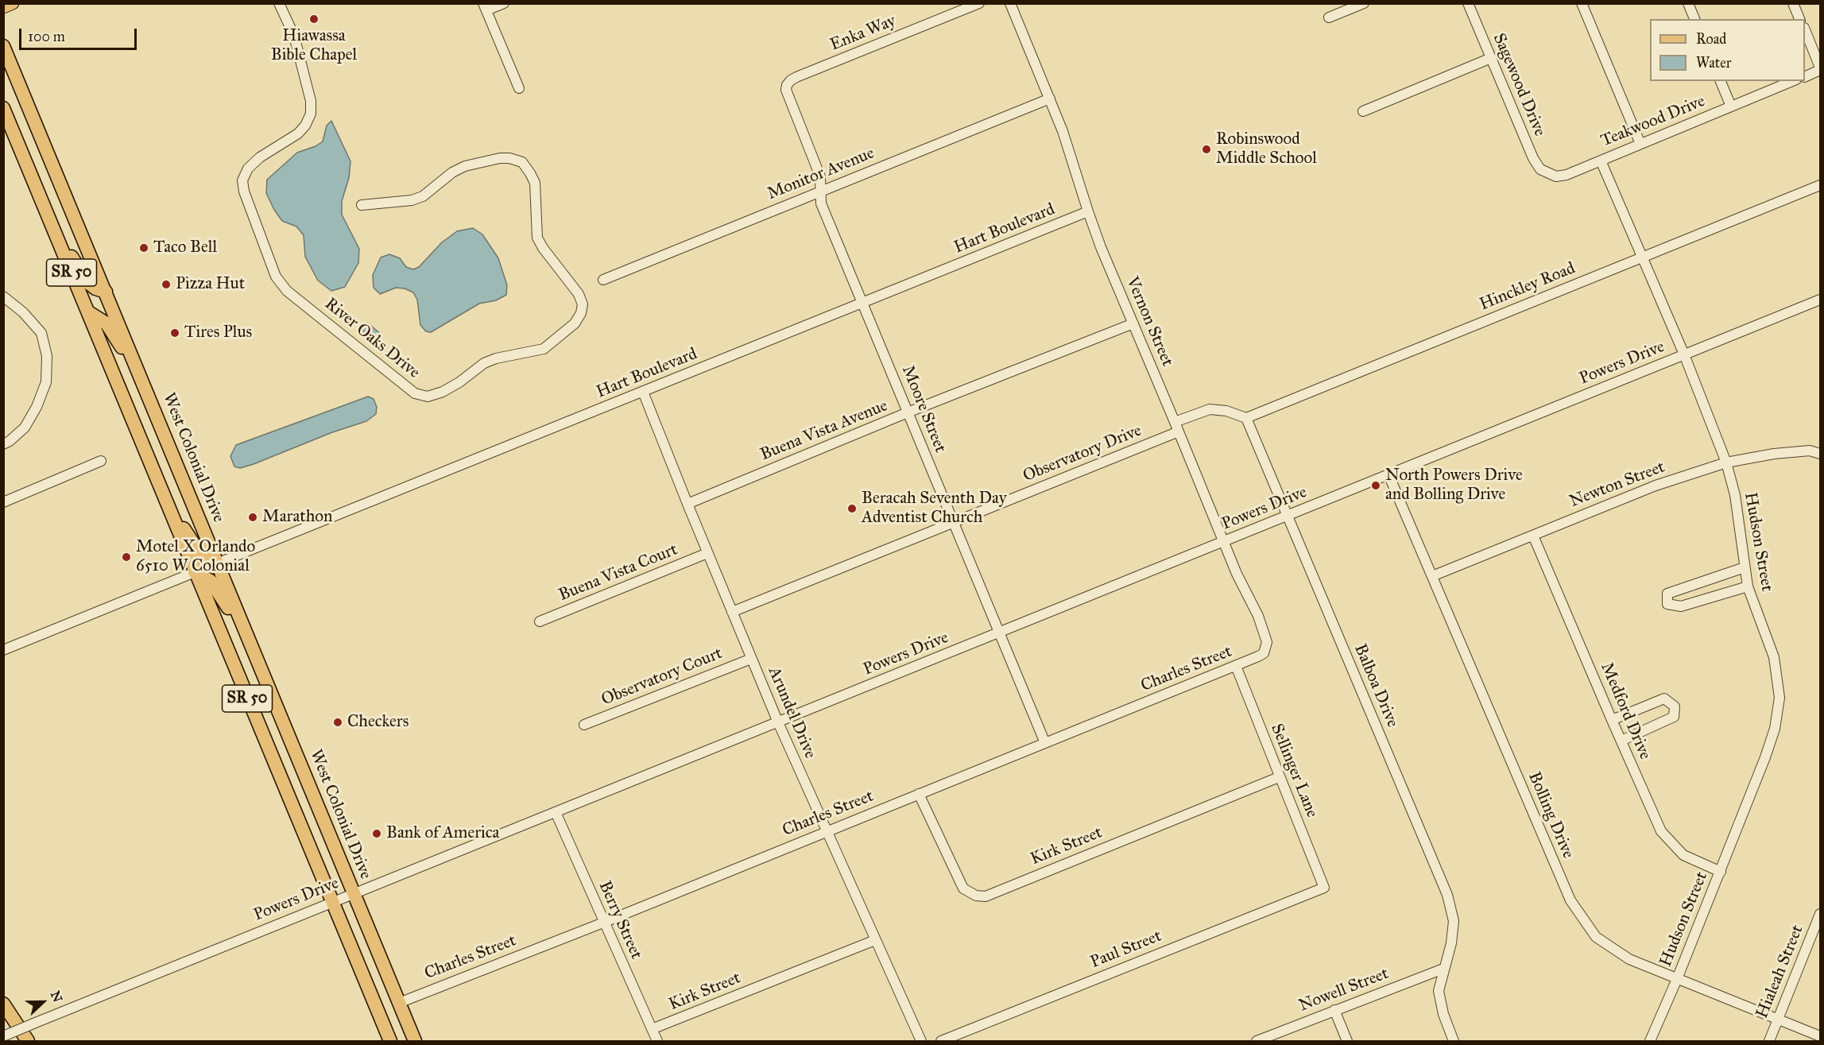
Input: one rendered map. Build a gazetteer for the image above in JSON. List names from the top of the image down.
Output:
{
  "streets": {
    "highway": ["SR 50", "West Colonial Drive"],
    "street": [
      "Enka Way",
      "Sagewood Drive",
      "Teakwood Drive",
      "Monitor Avenue",
      "Hart Boulevard",
      "Hinckley Road",
      "Vernon Street",
      "River Oaks Drive",
      "Powers Drive",
      "Moore Street",
      "Buena Vista Avenue",
      "Observatory Drive",
      "Newton Street",
      "Hudson Street",
      "Buena Vista Court",
      "Charles Street",
      "Observatory Court",
      "Balboa Drive",
      "Medford Drive",
      "Arundel Drive",
      "Sellinger Lane",
      "Bolling Drive",
      "Kirk Street",
      "Berry Street",
      "Paul Street",
      "Hialeah Street",
      "Nowell Street"
    ]
  },
  "crossings": [
    ["Enka Way", "Moore Street"],
    ["Sagewood Drive", "Teakwood Drive"],
    ["Teakwood Drive", "Hudson Street"],
    ["Monitor Avenue", "Vernon Street"],
    ["Monitor Avenue", "Moore Street"],
    ["Hart Boulevard", "Vernon Street"],
    ["Hart Boulevard", "Moore Street"],
    ["Hart Boulevard", "West Colonial Drive"],
    ["Hart Boulevard", "Arundel Drive"],
    ["SR 50", "Powers Drive"],
    ["Hinckley Road", "Hudson Street"],
    ["Hinckley Road", "Balboa Drive"],
    ["Vernon Street", "Powers Drive"],
    ["Vernon Street", "Buena Vista Avenue"],
    ["Vernon Street", "Observatory Drive"],
    ["Vernon Street", "Charles Street"],
    ["Powers Drive", "Moore Street"],
    ["Powers Drive", "West Colonial Drive"],
    ["Powers Drive", "Hudson Street"],
    ["Powers Drive", "Balboa Drive"],
    ["Powers Drive", "Arundel Drive"],
    ["Powers Drive", "Bolling Drive"],
    ["Powers Drive", "Berry Street"],
    ["Moore Street", "Buena Vista Avenue"],
    ["Moore Street", "Observatory Drive"],
    ["Moore Street", "Charles Street"],
    ["Buena Vista Avenue", "Arundel Drive"],
    ["Observatory Drive", "Arundel Drive"],
    ["West Colonial Drive", "Charles Street"],
    ["Newton Street", "Hudson Street"],
    ["Newton Street", "Medford Drive"],
    ["Newton Street", "Bolling Drive"],
    ["Hudson Street", "Medford Drive"],
    ["Hudson Street", "Bolling Drive"],
    ["Buena Vista Court", "Arundel Drive"],
    ["Charles Street", "Arundel Drive"],
    ["Charles Street", "Sellinger Lane"],
    ["Charles Street", "Kirk Street"],
    ["Charles Street", "Berry Street"],
    ["Observatory Court", "Arundel Drive"],
    ["Balboa Drive", "Nowell Street"],
    ["Arundel Drive", "Kirk Street"],
    ["Sellinger Lane", "Kirk Street"],
    ["Sellinger Lane", "Paul Street"],
    ["Bolling Drive", "Hialeah Street"],
    ["Kirk Street", "Berry Street"]
  ],
  "places": [
    "Hiawassa Bible Chapel",
    "Robinswood Middle School",
    "Taco Bell",
    "Pizza Hut",
    "Tires Plus",
    "North Powers Drive and Bolling Drive",
    "Beracah Seventh Day Adventist Church",
    "Marathon",
    "Motel X Orlando 6510 W Colonial",
    "Checkers",
    "Bank of America"
  ],
  "legend": ["Road", "Water"],
  "scale_bar": "100 m",
  "north": "right"
}
